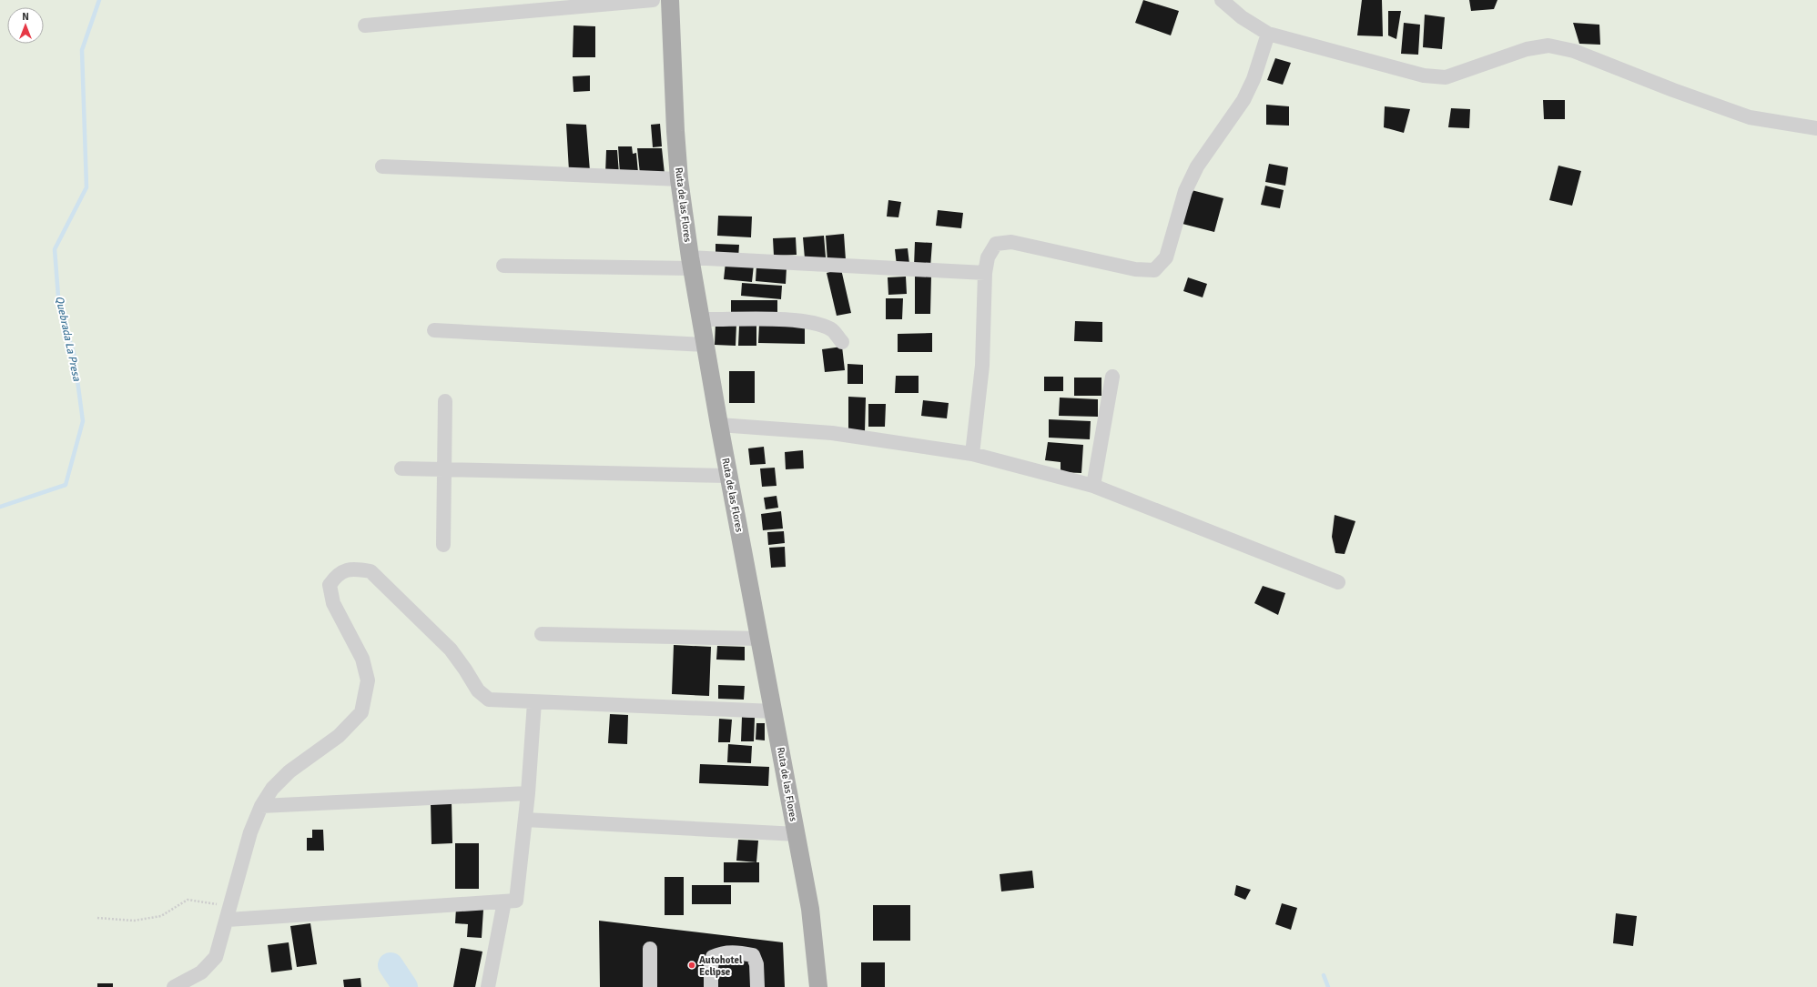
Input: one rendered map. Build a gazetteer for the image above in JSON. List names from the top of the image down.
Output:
{
  "streets": {
    "main road": ["Ruta de las Flores"]
  },
  "water": ["Quebrada La Presa"],
  "places": ["Autohotel Eclipse"],
  "north": "top"
}
